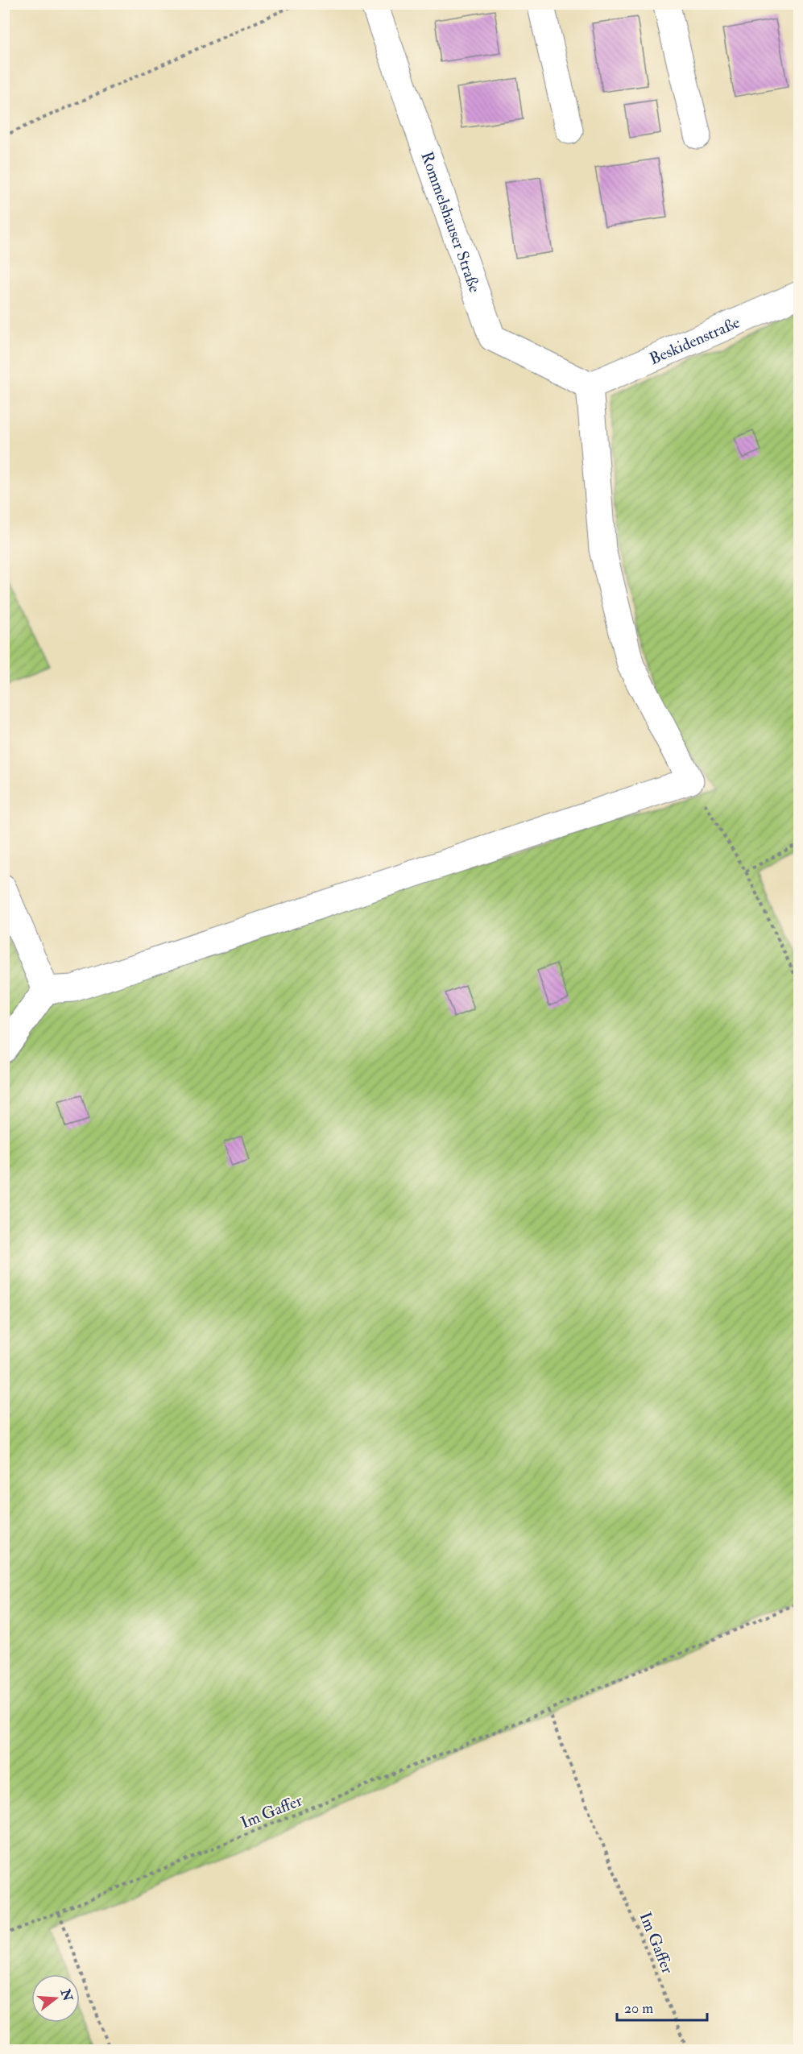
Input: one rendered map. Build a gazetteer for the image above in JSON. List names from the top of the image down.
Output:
{
  "streets": {
    "street": ["Rommelshauser Straße", "Beskidenstraße"],
    "path": ["Im Gaffer"]
  },
  "crossings": [
    ["Rommelshauser Straße", "Beskidenstraße"]
  ],
  "scale_bar": "20 m",
  "north": "right"
}
